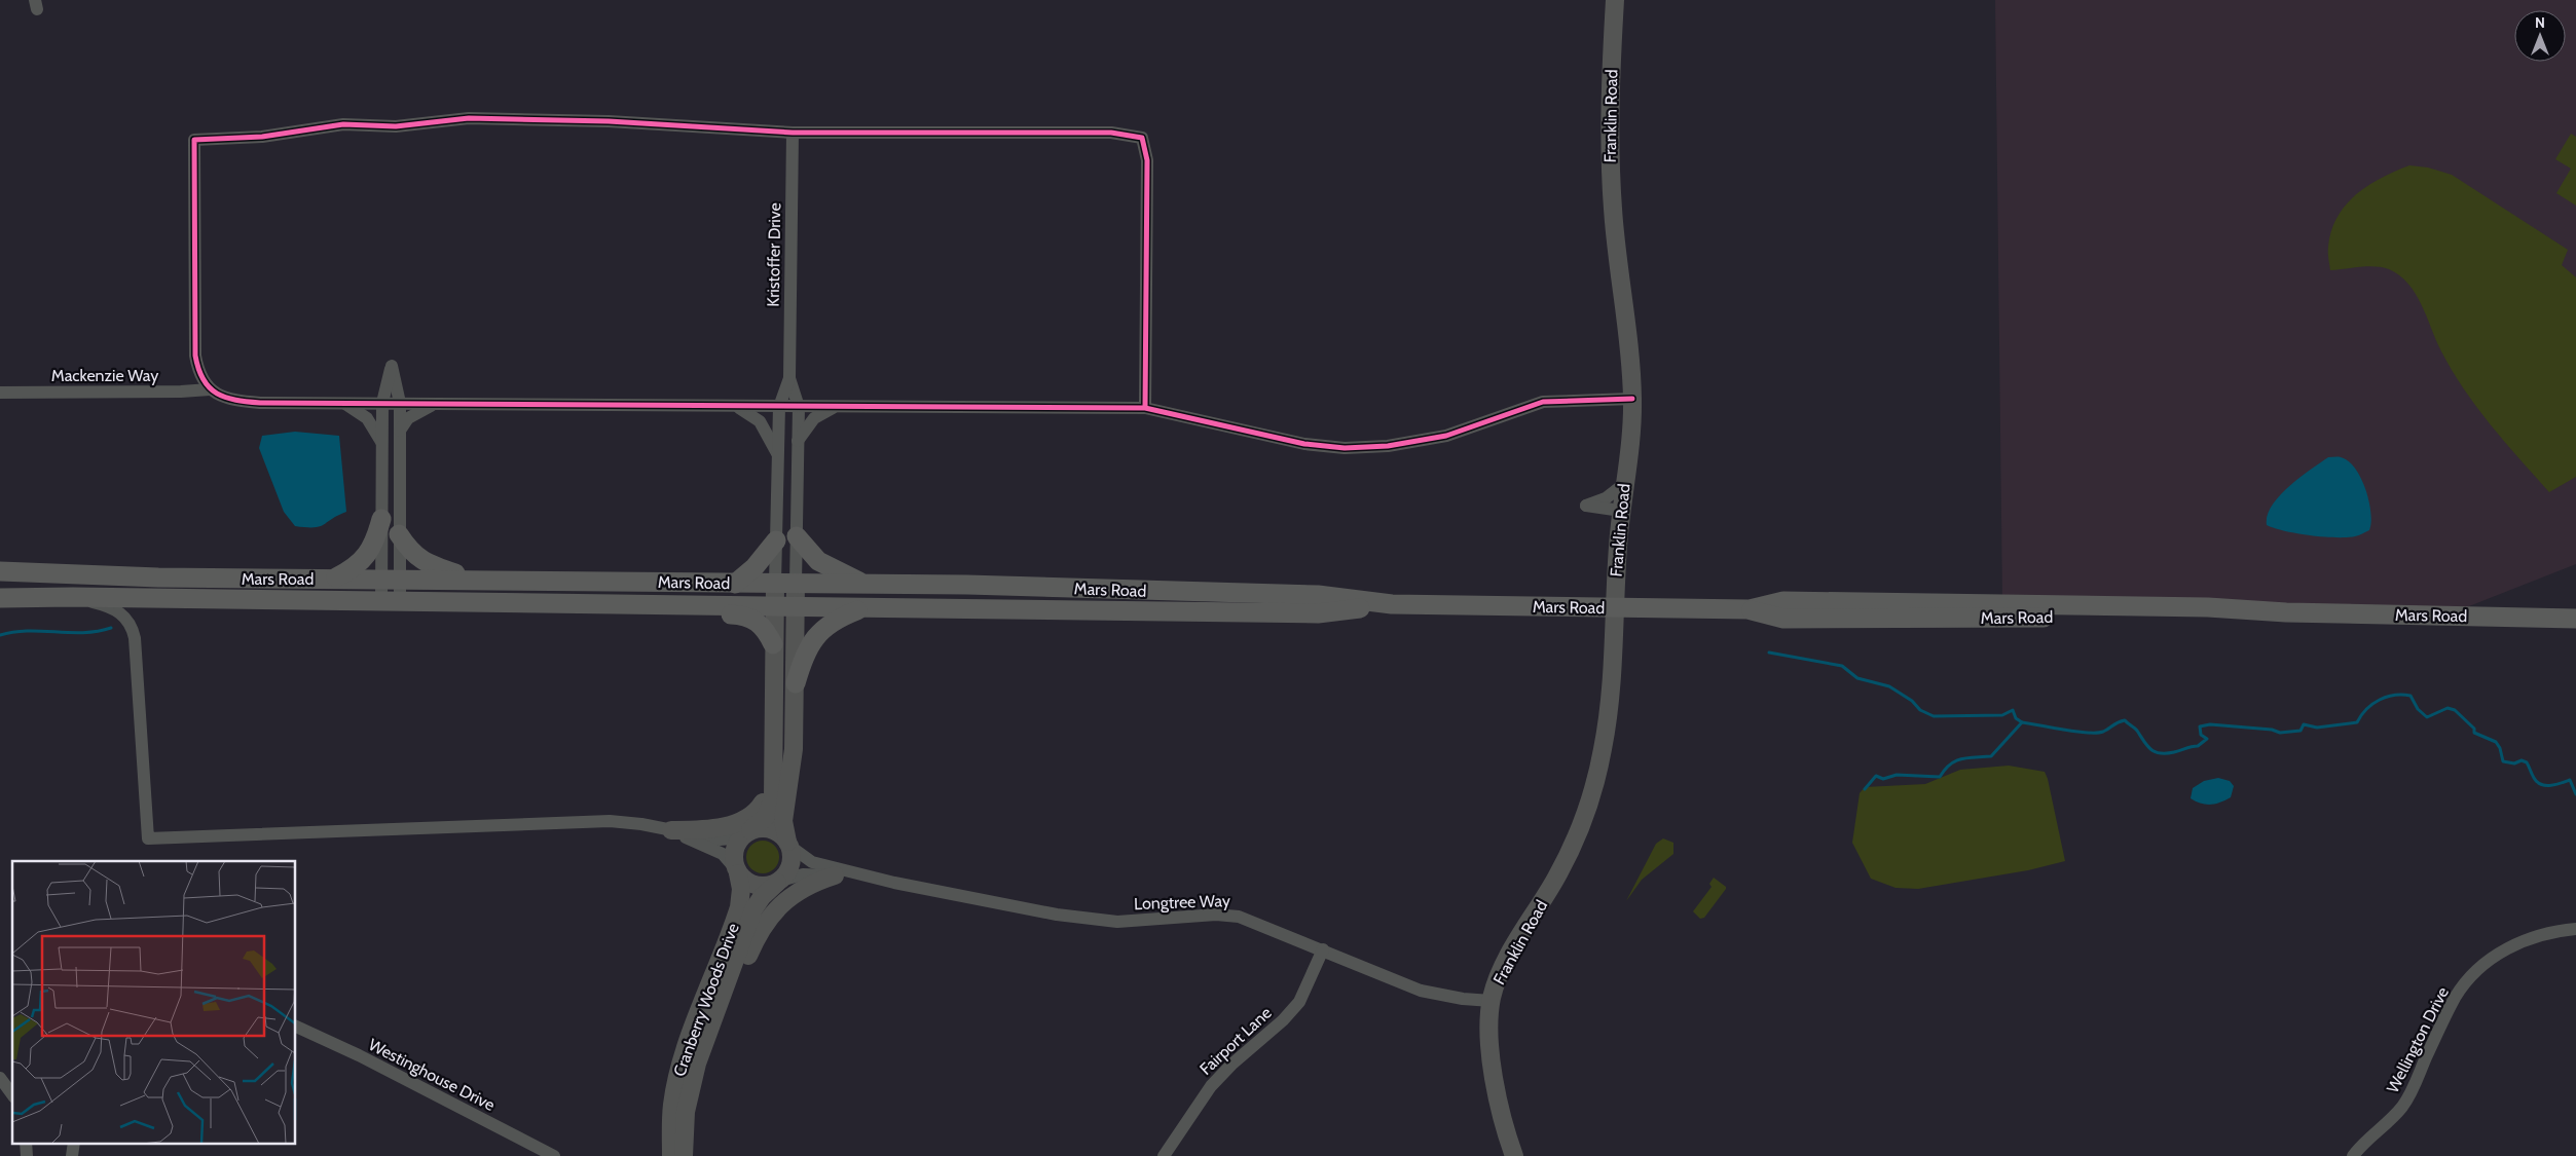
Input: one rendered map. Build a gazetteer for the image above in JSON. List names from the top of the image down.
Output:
{
  "streets": {
    "main road": ["Mars Road"],
    "street": [
      "Franklin Road",
      "Kristoffer Drive",
      "Mackenzie Way",
      "Longtree Way",
      "Cranberry Woods Drive",
      "Wellington Drive",
      "Fairport Lane",
      "Westinghouse Drive"
    ]
  },
  "crossings": [
    ["Franklin Road", "Mars Road"],
    ["Franklin Road", "Longtree Way"],
    ["Kristoffer Drive", "Mars Road"],
    ["Longtree Way", "Fairport Lane"]
  ],
  "north": "top"
}
